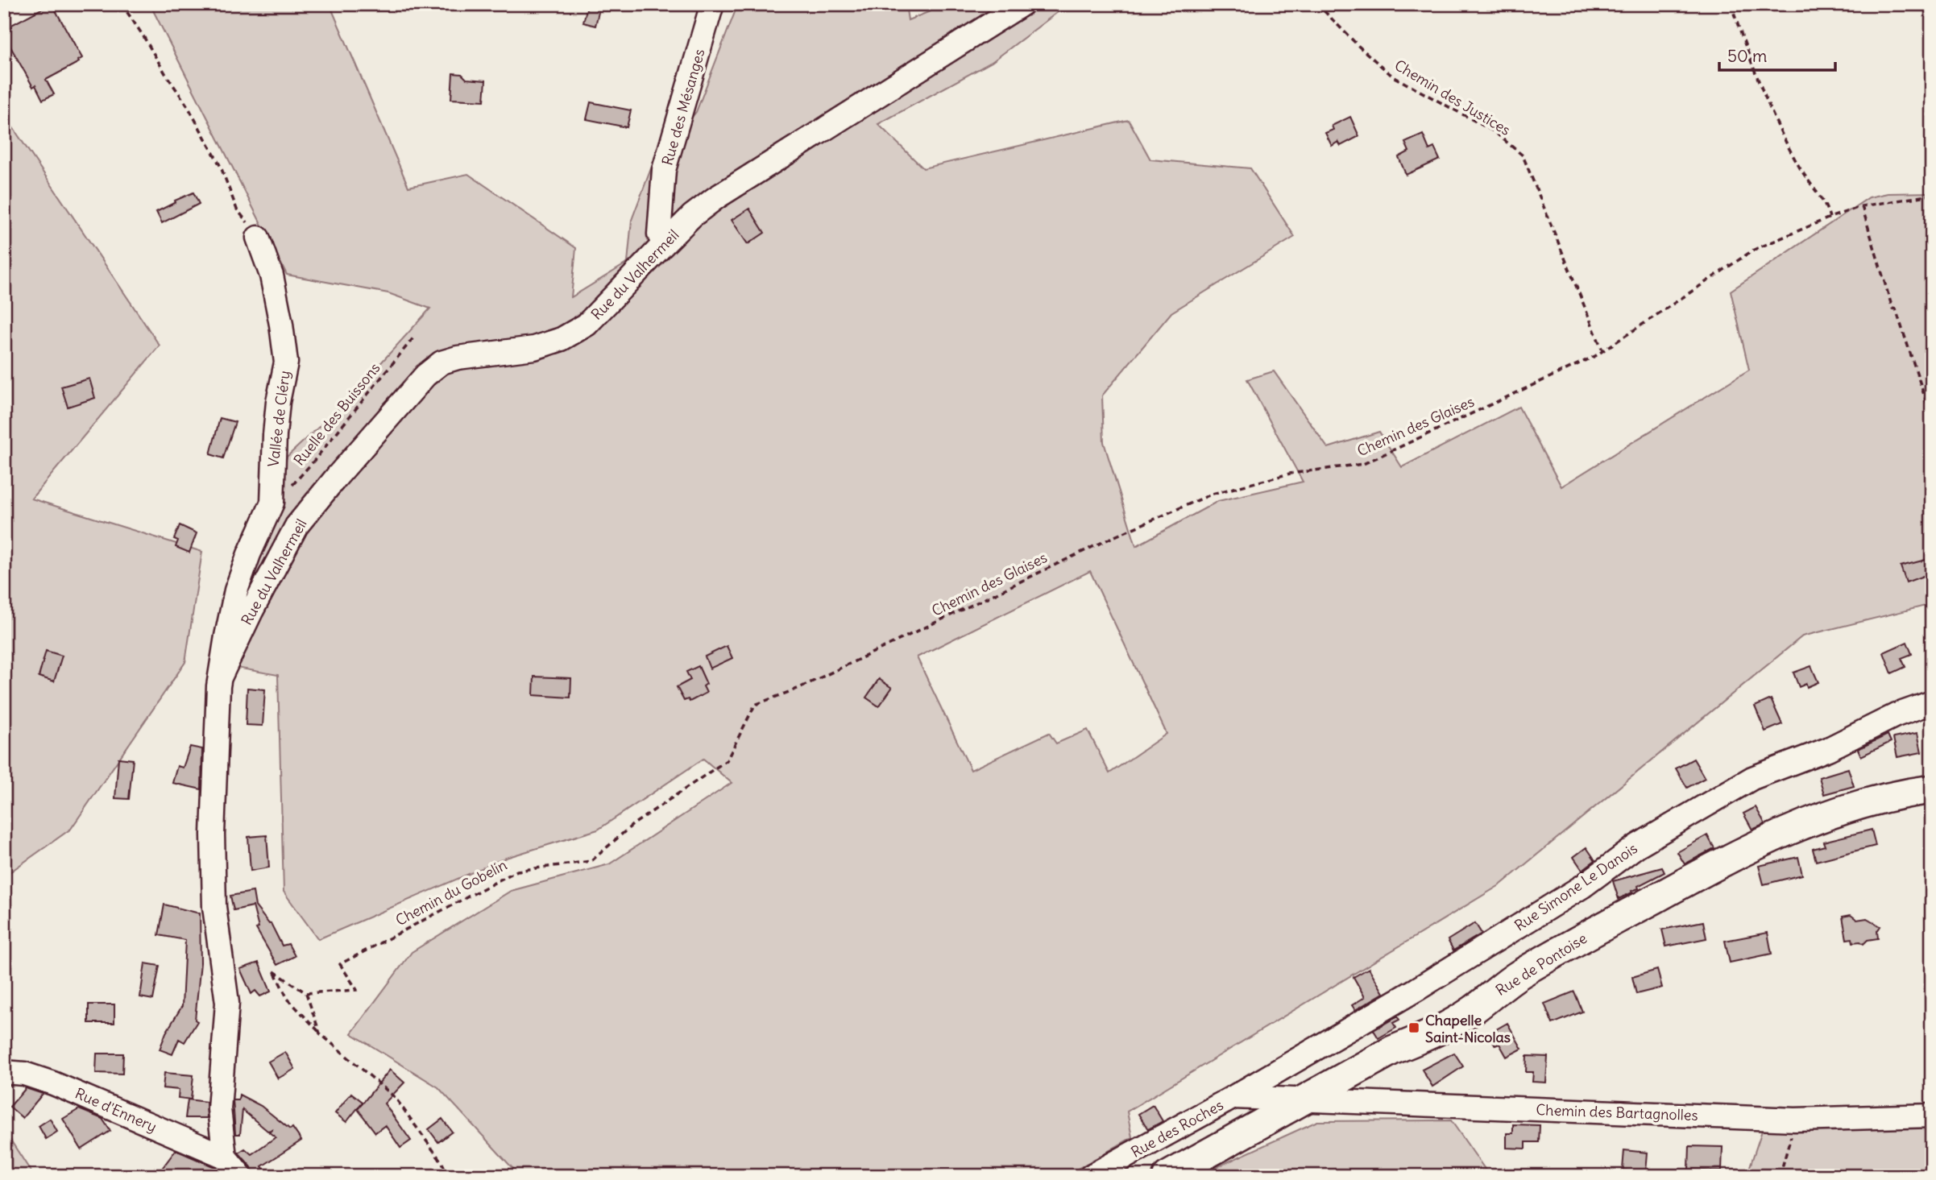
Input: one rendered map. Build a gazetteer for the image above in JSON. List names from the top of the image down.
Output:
{
  "streets": {
    "main road": ["Rue de Pontoise"],
    "street": [
      "Rue des Mésanges",
      "Rue du Valhermeil",
      "Vallée de Cléry",
      "Rue Simone Le Danois",
      "Rue d'Ennery",
      "Chemin des Bartagnolles",
      "Rue des Roches"
    ],
    "path": [
      "Chemin des Justices",
      "Ruelle des Buissons",
      "Chemin des Glaises",
      "Chemin du Gobelin"
    ]
  },
  "crossings": [
    ["Chemin des Justices", "Chemin des Glaises"],
    ["Rue des Mésanges", "Rue du Valhermeil"],
    ["Rue du Valhermeil", "Ruelle des Buissons"],
    ["Rue du Valhermeil", "Vallée de Cléry"],
    ["Rue du Valhermeil", "Rue d'Ennery"],
    ["Ruelle des Buissons", "Vallée de Cléry"],
    ["Chemin des Glaises", "Chemin du Gobelin"],
    ["Rue Simone Le Danois", "Rue des Roches"],
    ["Rue de Pontoise", "Chemin des Bartagnolles"],
    ["Rue de Pontoise", "Rue des Roches"],
    ["Chemin des Bartagnolles", "Rue des Roches"]
  ],
  "places": {
    "transit": ["Chapelle Saint-Nicolas"]
  },
  "scale_bar": "50 m"
}
